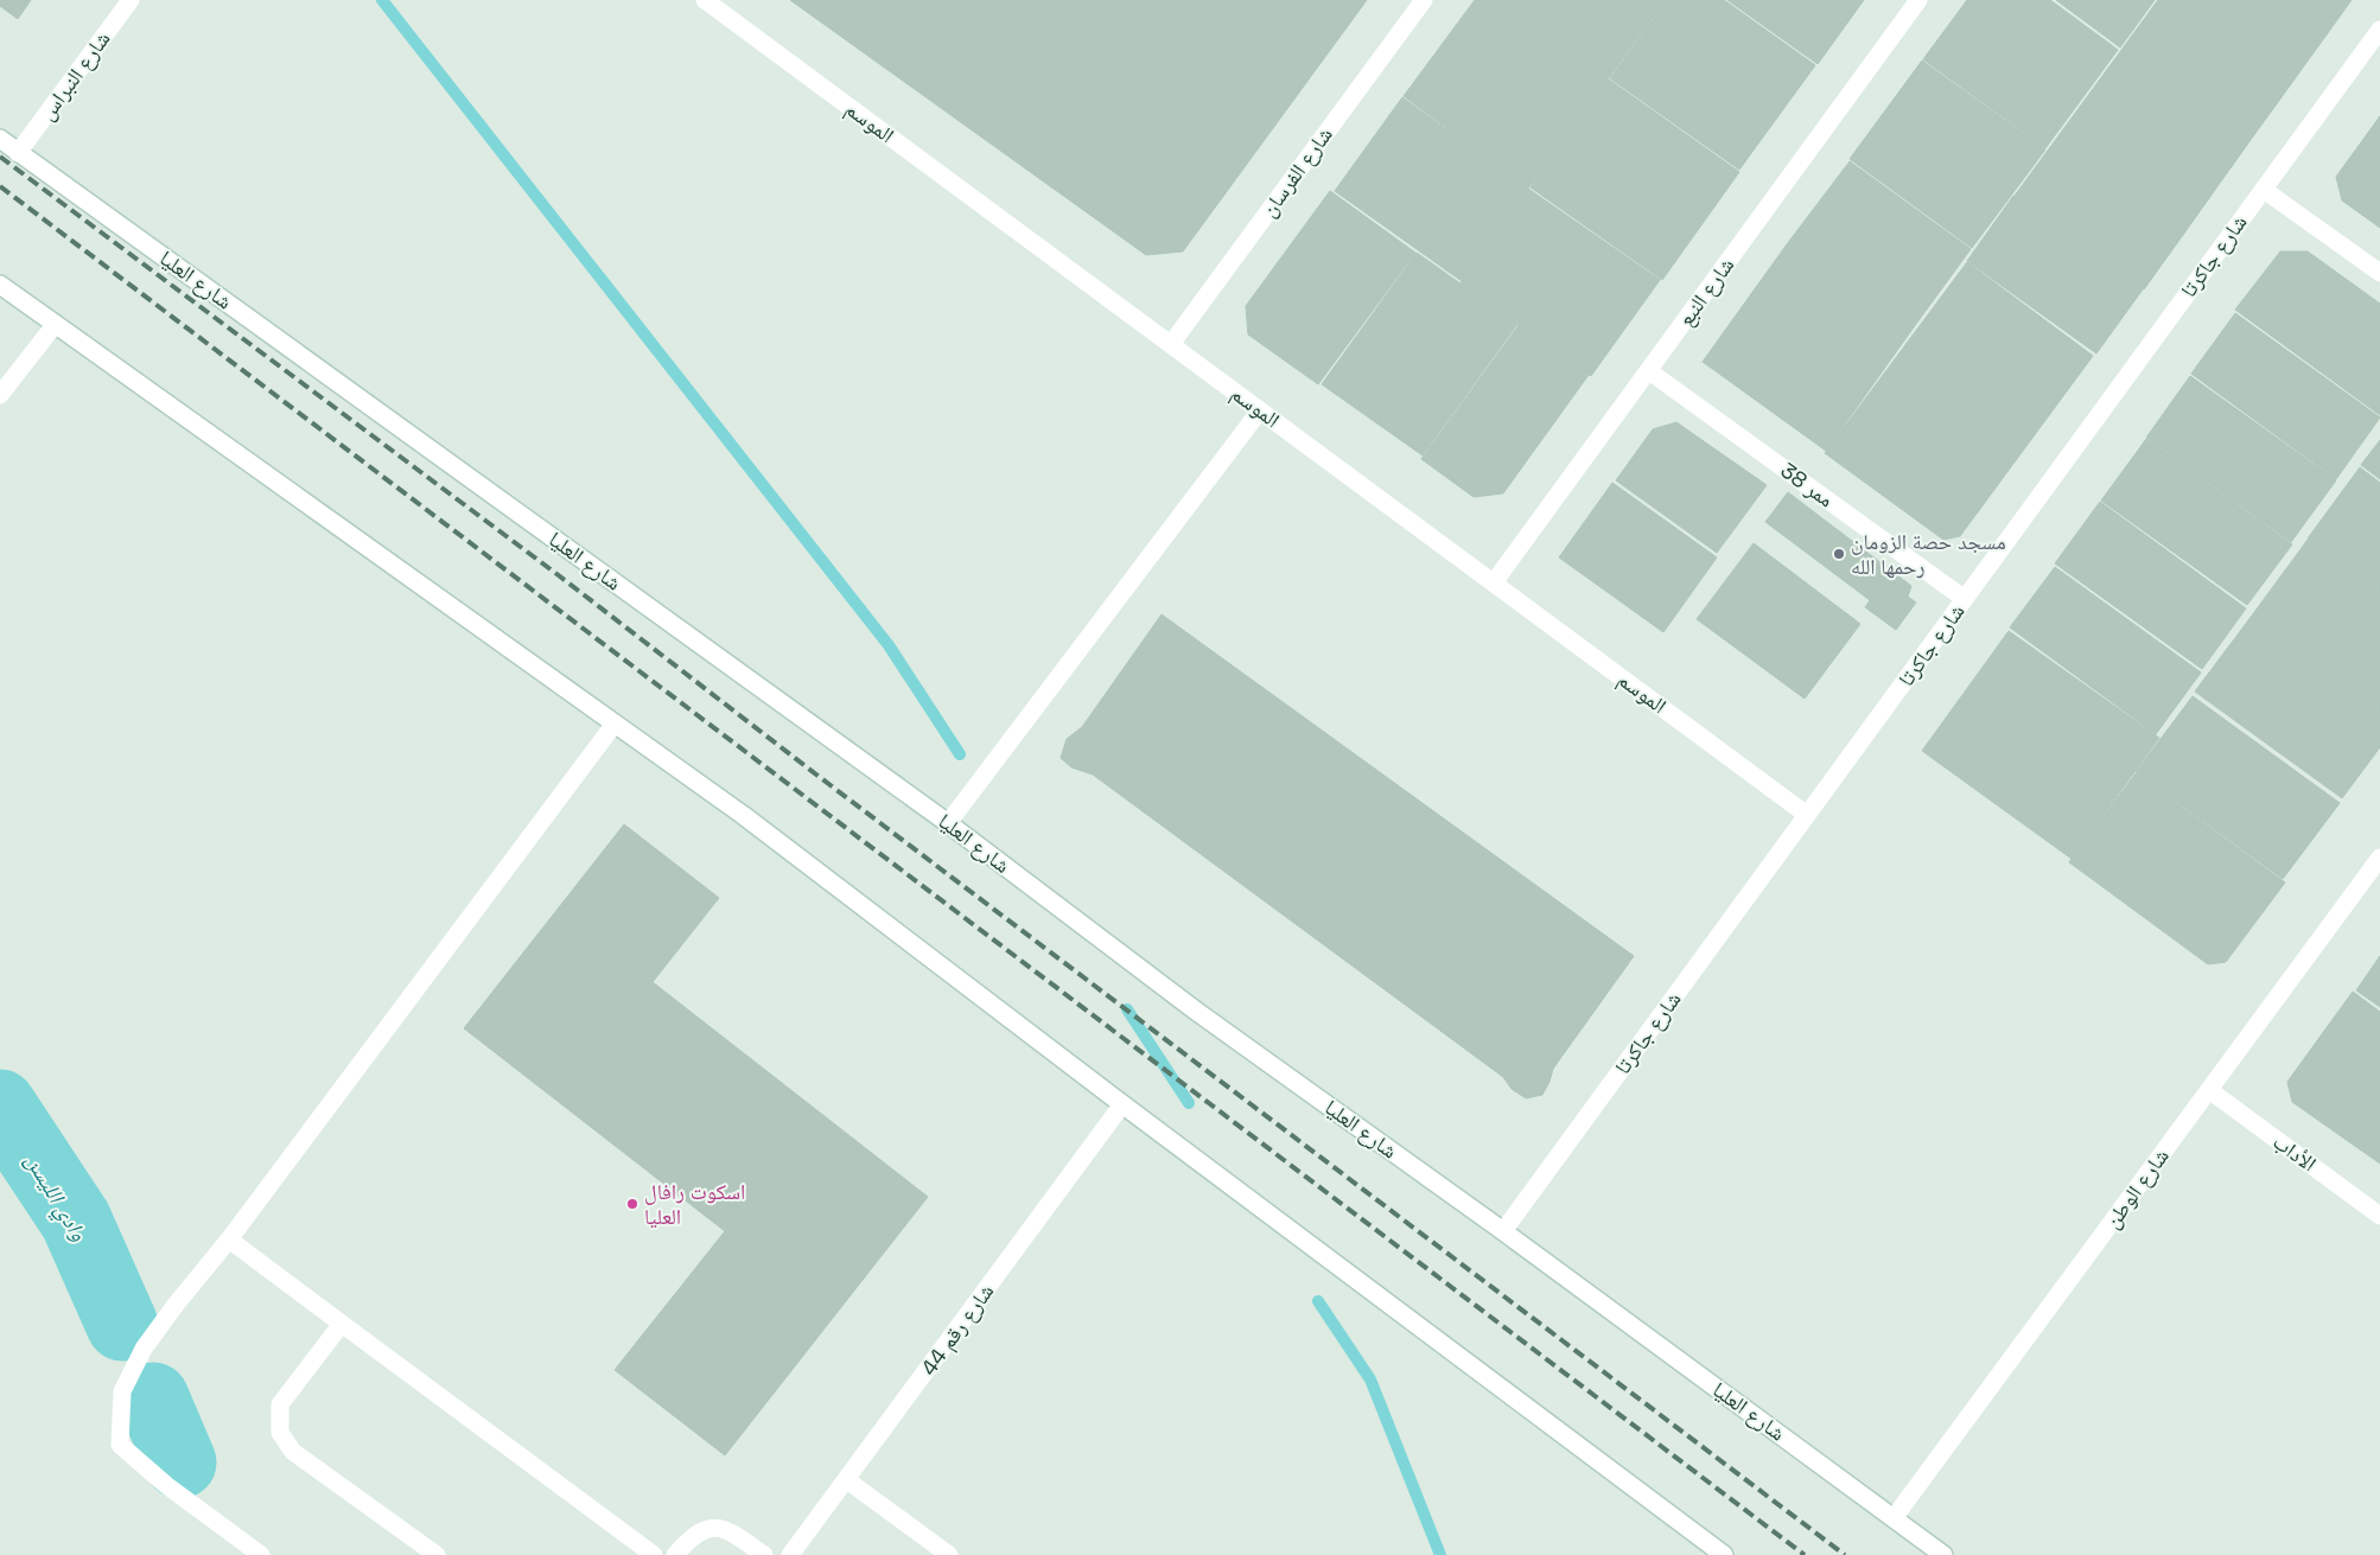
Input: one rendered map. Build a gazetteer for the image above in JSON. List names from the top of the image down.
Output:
{
  "streets": {
    "street": [
      "شارع النبراس",
      "الموسم",
      "شارع الفرسان",
      "شارع جاكرتا",
      "شارع العليا",
      "شارع النبع",
      "ممر 38",
      "الأداب",
      "شارع الوطن",
      "شارع رقم 44"
    ]
  },
  "crossings": [
    ["شارع النبراس", "شارع العليا"],
    ["الموسم", "شارع الفرسان"],
    ["الموسم", "شارع جاكرتا"],
    ["الموسم", "شارع النبع"],
    ["شارع جاكرتا", "شارع العليا"],
    ["شارع جاكرتا", "ممر 38"],
    ["شارع العليا", "شارع الوطن"],
    ["شارع النبع", "ممر 38"],
    ["الأداب", "شارع الوطن"]
  ],
  "water": ["وادي الليسن"],
  "places": ["مسجد حصة الزومان رحمها الله", "اسكوت رافال العليا"]
}
